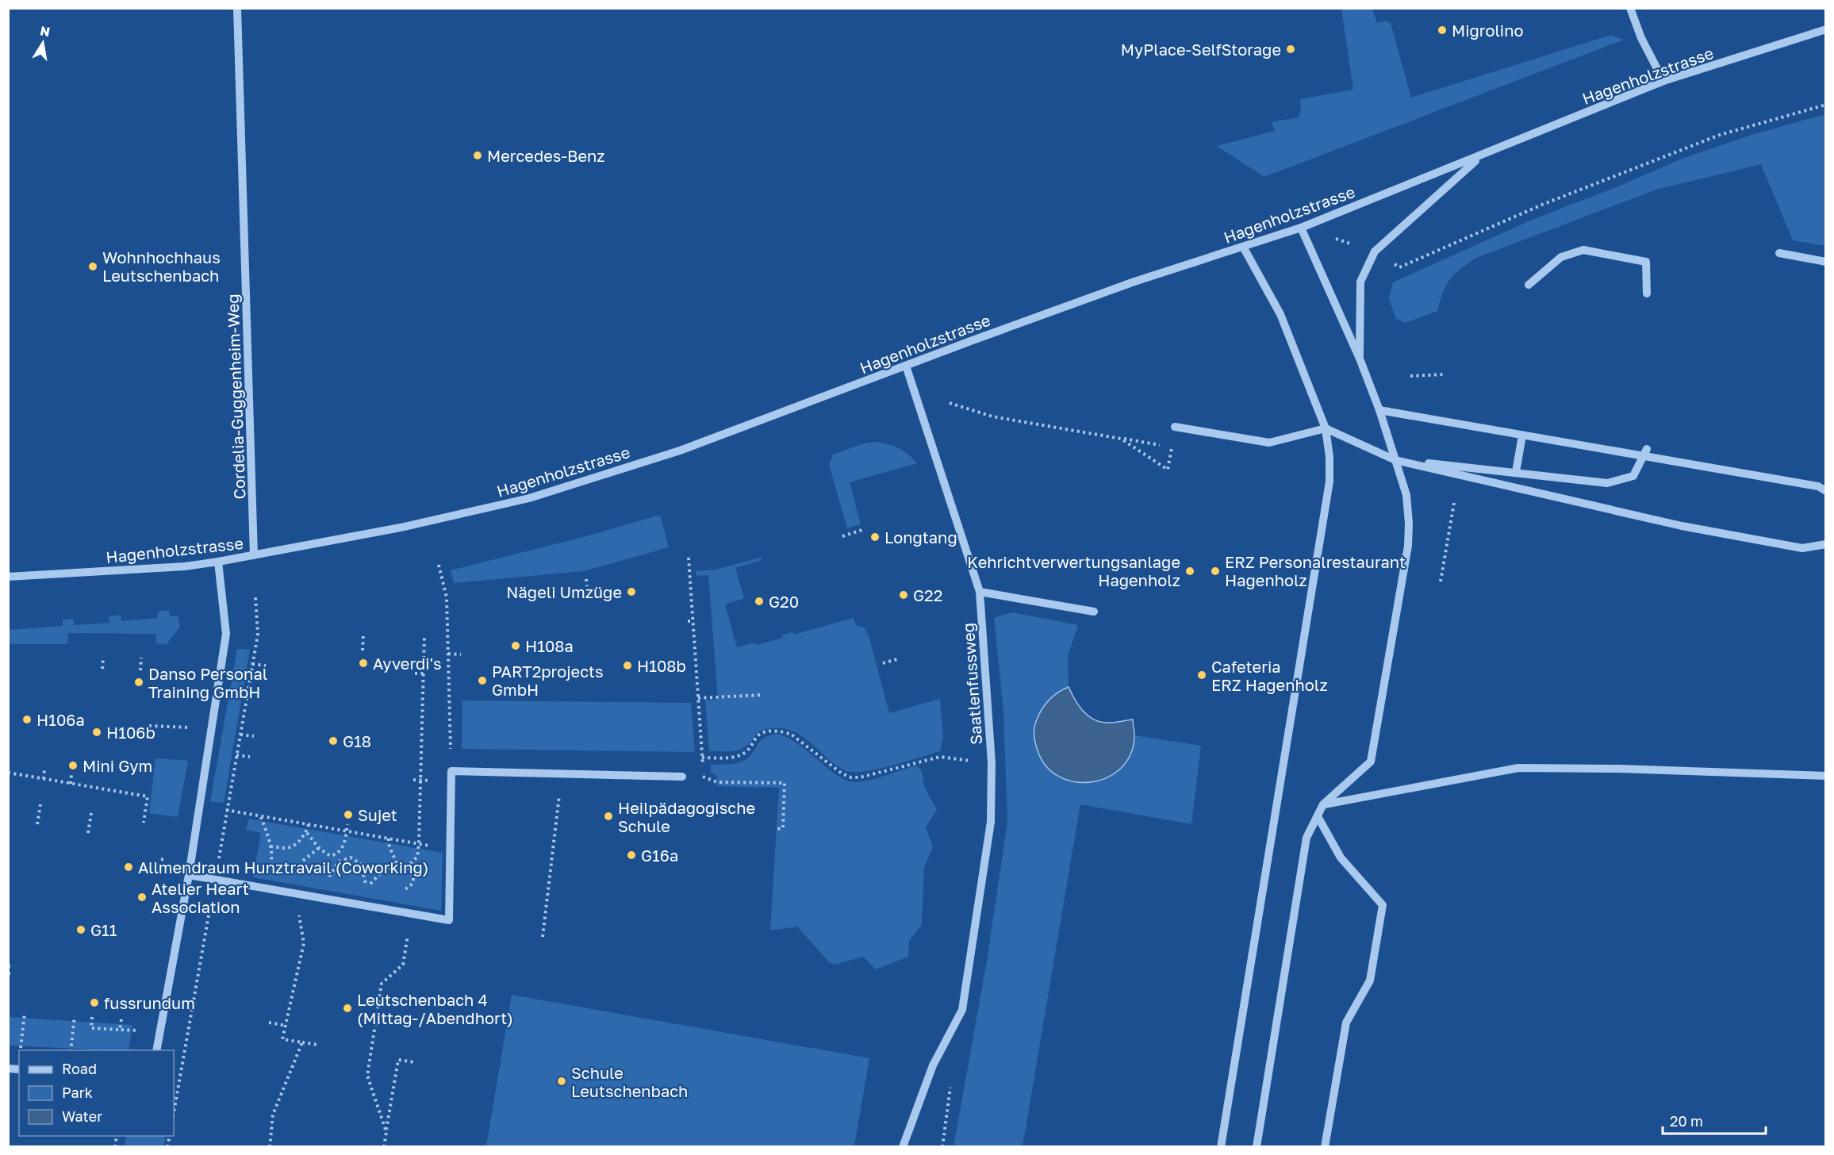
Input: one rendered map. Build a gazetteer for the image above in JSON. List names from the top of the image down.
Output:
{
  "streets": {
    "street": ["Hagenholzstrasse", "Cordelia-Guggenheim-Weg", "Saatlenfussweg"]
  },
  "crossings": [
    ["Hagenholzstrasse", "Cordelia-Guggenheim-Weg"],
    ["Hagenholzstrasse", "Saatlenfussweg"]
  ],
  "places": [
    "Migrolino",
    "MyPlace-SelfStorage",
    "Mercedes-Benz",
    "Wohnhochhaus Leutschenbach",
    "Longtang",
    "Kehrichtverwertungsanlage Hagenholz",
    "ERZ Personalrestaurant Hagenholz",
    "Nägeli Umzüge",
    "G22",
    "G20",
    "H108a",
    "Ayverdi's",
    "H108b",
    "Cafeteria ERZ Hagenholz",
    "PART2projects GmbH",
    "Danso Personal Training GmbH",
    "H106a",
    "H106b",
    "G18",
    "Mini Gym",
    "Sujet",
    "Heilpädagogische Schule",
    "G16a",
    "Allmendraum Hunztravail (Coworking)",
    "Atelier Heart Association",
    "G11",
    "fussrundum",
    "Leutschenbach 4 (Mittag-/Abendhort)",
    "Schule Leutschenbach"
  ],
  "legend": ["Road", "Park", "Water"],
  "scale_bar": "20 m",
  "north": "top"
}
